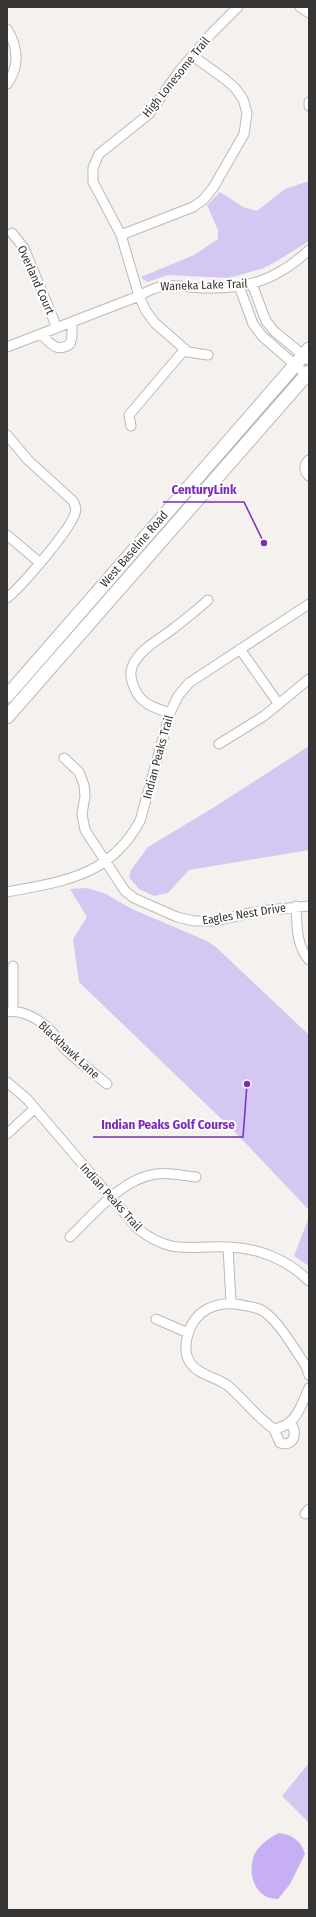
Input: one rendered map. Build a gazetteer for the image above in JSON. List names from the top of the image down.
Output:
{
  "streets": {
    "main road": ["West Baseline Road"],
    "street": [
      "High Lonesome Trail",
      "Overland Court",
      "Waneka Lake Trail",
      "Indian Peaks Trail",
      "Eagles Nest Drive",
      "Blackhawk Lane"
    ]
  },
  "crossings": [
    ["High Lonesome Trail", "Waneka Lake Trail"],
    ["Overland Court", "Waneka Lake Trail"],
    ["Indian Peaks Trail", "Eagles Nest Drive"]
  ],
  "places": ["CenturyLink", "Indian Peaks Golf Course"]
}
